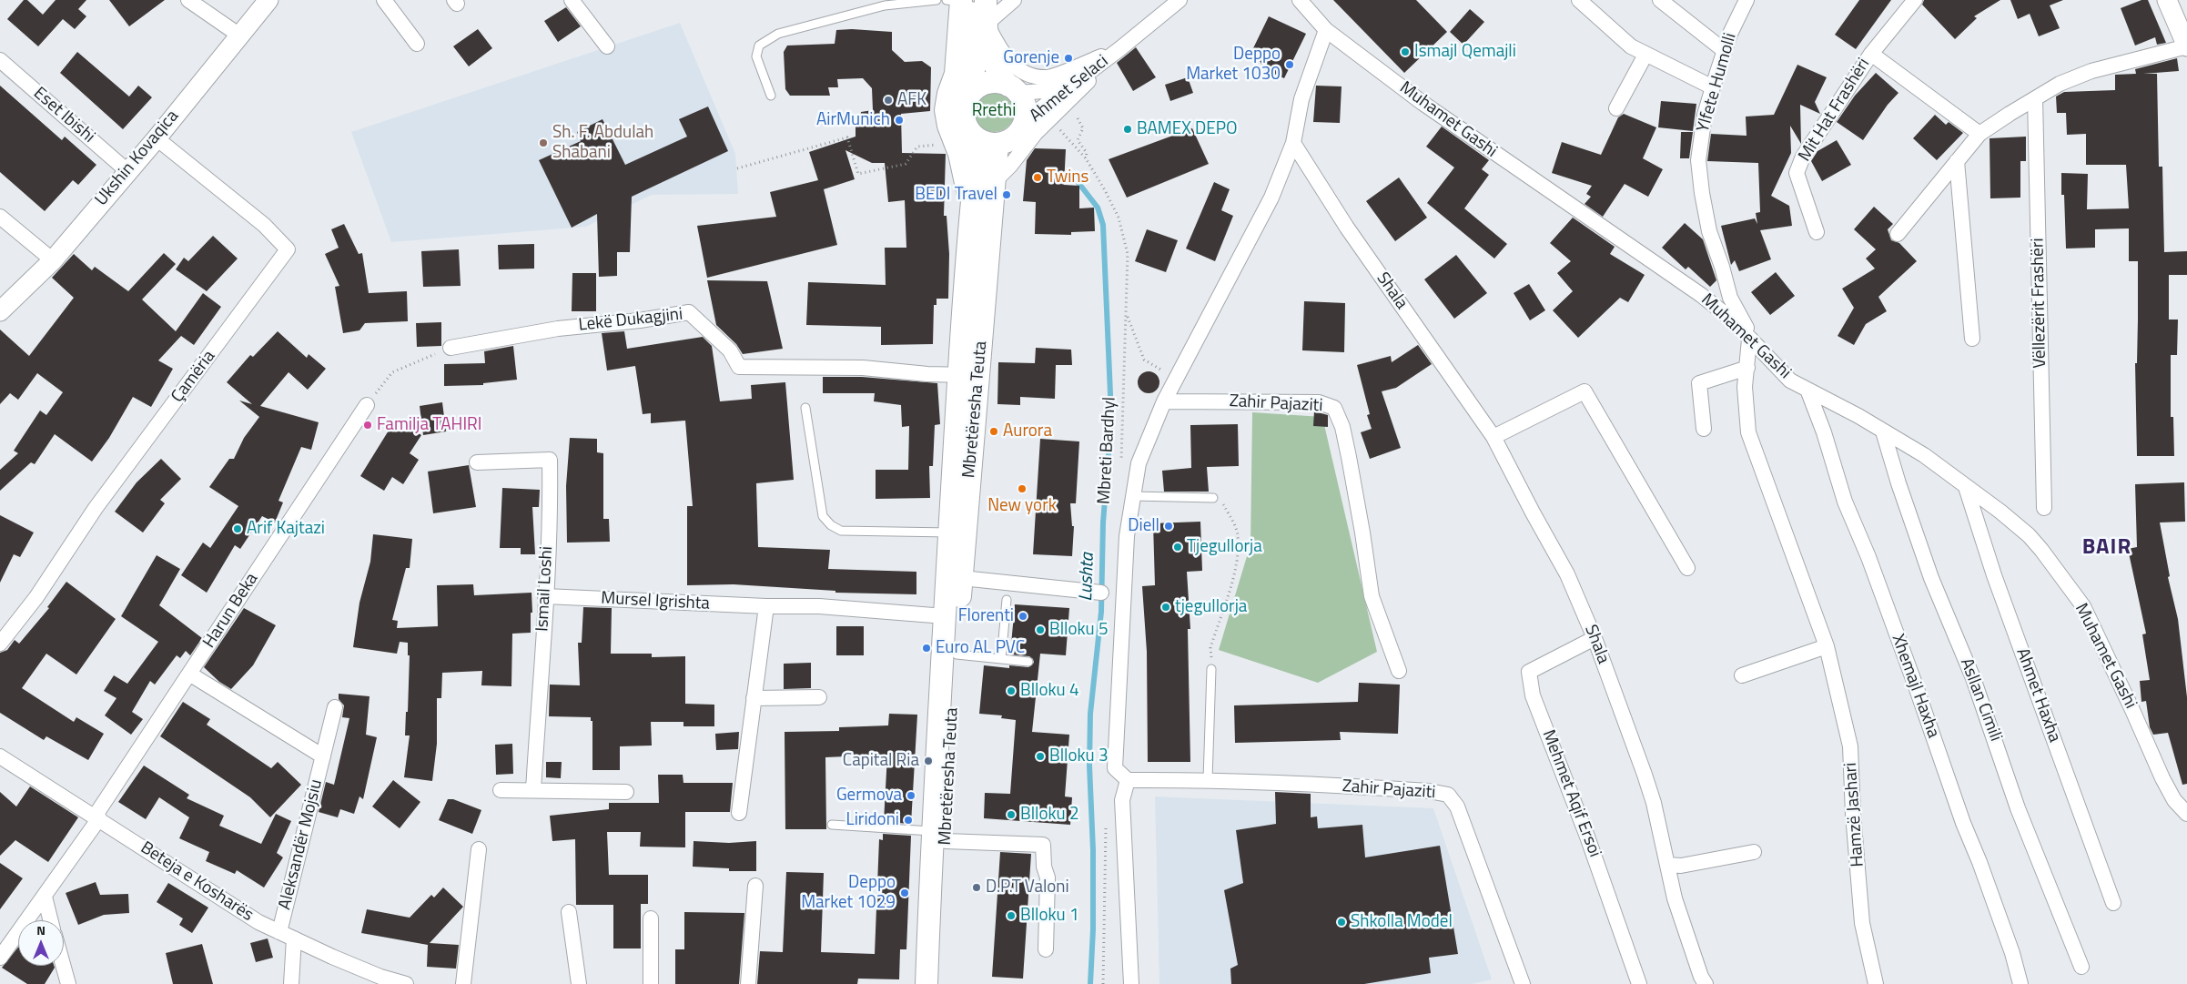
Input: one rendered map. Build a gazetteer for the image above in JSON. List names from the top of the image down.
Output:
{
  "streets": {
    "main road": ["Mbretëresha Teuta"],
    "street": [
      "Ylfete Humolli",
      "Ahmet Selaci",
      "Mit Hat Frashëri",
      "Eset Ibishi",
      "Muhamet Gashi",
      "Ukshin Kovaqica",
      "Shala",
      "Vëllezërit Frashëri",
      "Lekë Dukagjini",
      "Çamëria",
      "Zahir Pajaziti",
      "Ismail Loshi",
      "Mursel Igrishta",
      "Harun Beka",
      "Xhemajl Haxha",
      "Ahmet Haxha",
      "Asllan Cimili",
      "Mehmet Aqif Ersoi",
      "Hamzë Jashari",
      "Aleksandër Mojsiu",
      "Beteja e Kosharës"
    ],
    "path": ["Mbreti Bardhyl"]
  },
  "crossings": [
    ["Ylfete Humolli", "Muhamet Gashi"],
    ["Ylfete Humolli", "Hamzë Jashari"],
    ["Ahmet Selaci", "Mbretëresha Teuta"],
    ["Eset Ibishi", "Ukshin Kovaqica"],
    ["Muhamet Gashi", "Xhemajl Haxha"],
    ["Muhamet Gashi", "Ahmet Haxha"],
    ["Muhamet Gashi", "Asllan Cimili"],
    ["Muhamet Gashi", "Hamzë Jashari"],
    ["Ukshin Kovaqica", "Çamëria"],
    ["Shala", "Mehmet Aqif Ersoi"],
    ["Lekë Dukagjini", "Mbretëresha Teuta"],
    ["Mbretëresha Teuta", "Mursel Igrishta"],
    ["Ismail Loshi", "Mursel Igrishta"],
    ["Harun Beka", "Aleksandër Mojsiu"],
    ["Harun Beka", "Beteja e Kosharës"],
    ["Aleksandër Mojsiu", "Beteja e Kosharës"]
  ],
  "districts": ["BAIR"],
  "water": ["Lushta"],
  "parks": ["Rrethi"],
  "places": [
    "Ismajl Qemajli",
    "Gorenje",
    "Deppo Market 1030",
    "AFK",
    "AirMunich",
    "BAMEX DEPO",
    "Sh. F. Abdulah Shabani",
    "Twins",
    "BEDI Travel",
    "Familja TAHIRI",
    "Aurora",
    "New york",
    "Diell",
    "Arif Kajtazi",
    "Tjegullorja",
    "tjegullorja",
    "Florenti",
    "Blloku 5",
    "Euro AL PVC",
    "Blloku 4",
    "Blloku 3",
    "Capital Ria",
    "Germova",
    "Blloku 2",
    "Liridoni",
    "D.P.T Valoni",
    "Deppo Market 1029",
    "Blloku 1",
    "Shkolla Model"
  ],
  "north": "top"
}
